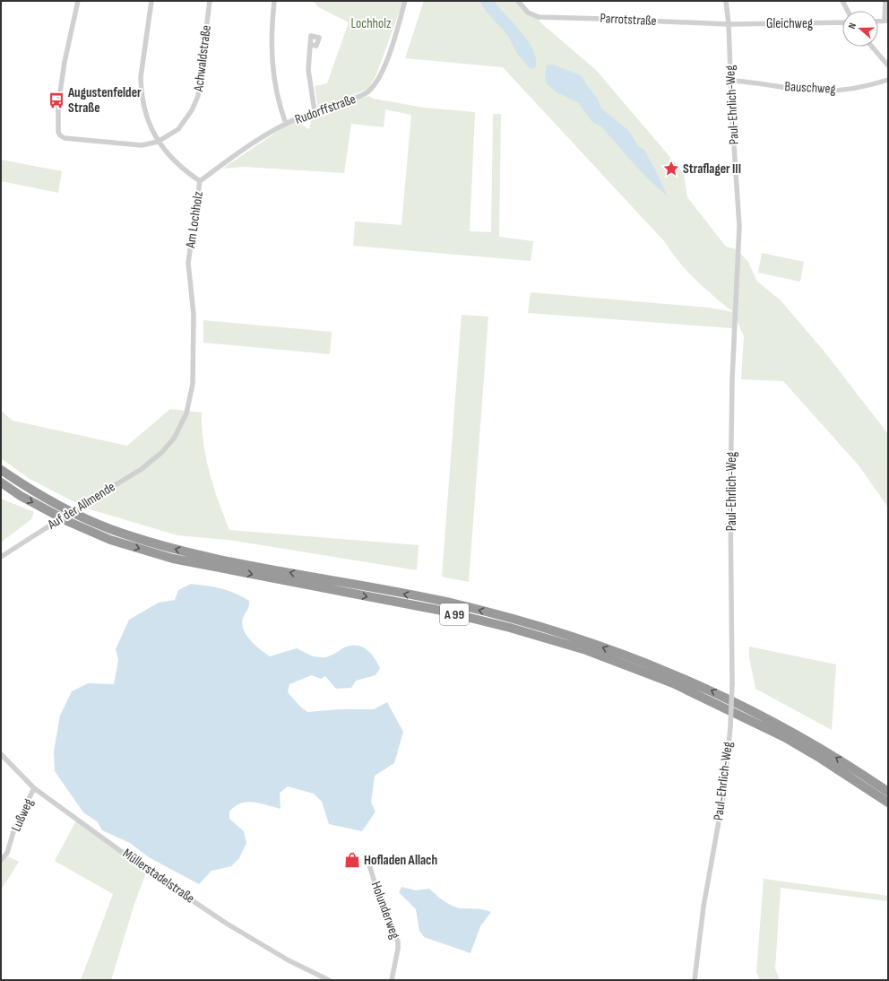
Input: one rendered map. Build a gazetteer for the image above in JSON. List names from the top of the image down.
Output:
{
  "streets": {
    "highway": ["A 99"],
    "street": [
      "Parrotstraße",
      "Gleichweg",
      "Achwaldstraße",
      "Bauschweg",
      "Paul-Ehrlich-Weg",
      "Rudorffstraße",
      "Am Lochholz",
      "Auf der Allmende",
      "Lußweg",
      "Müllerstadelstraße",
      "Holunderweg"
    ]
  },
  "crossings": [
    ["Parrotstraße", "Gleichweg"],
    ["Parrotstraße", "Paul-Ehrlich-Weg"],
    ["Gleichweg", "Paul-Ehrlich-Weg"],
    ["Achwaldstraße", "Am Lochholz"],
    ["Bauschweg", "Paul-Ehrlich-Weg"],
    ["Rudorffstraße", "Am Lochholz"],
    ["Am Lochholz", "Auf der Allmende"],
    ["Lußweg", "Müllerstadelstraße"]
  ],
  "parks": ["Lochholz"],
  "places": {
    "bus stop": ["Augustenfelder Straße"],
    "place": ["Straflager III"],
    "shop": ["Hofladen Allach"]
  },
  "north": "left"
}
